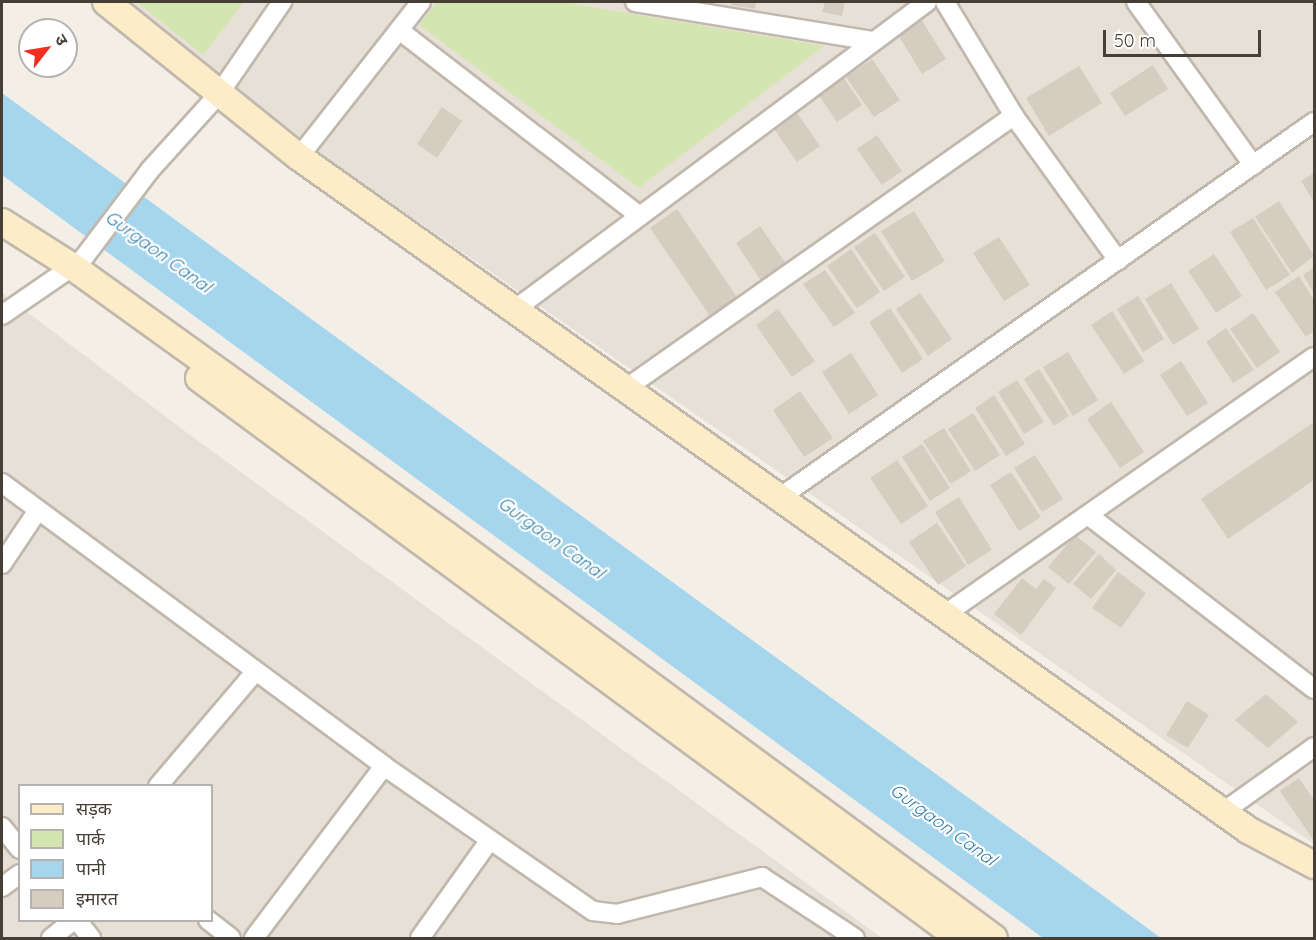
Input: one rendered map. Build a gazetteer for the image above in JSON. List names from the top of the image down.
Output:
{
  "water": ["Gurgaon Canal"],
  "legend": [
    "सड़क",
    "पार्क",
    "पानी",
    "इमारत"
  ],
  "scale_bar": "50 m",
  "north": "top right"
}
